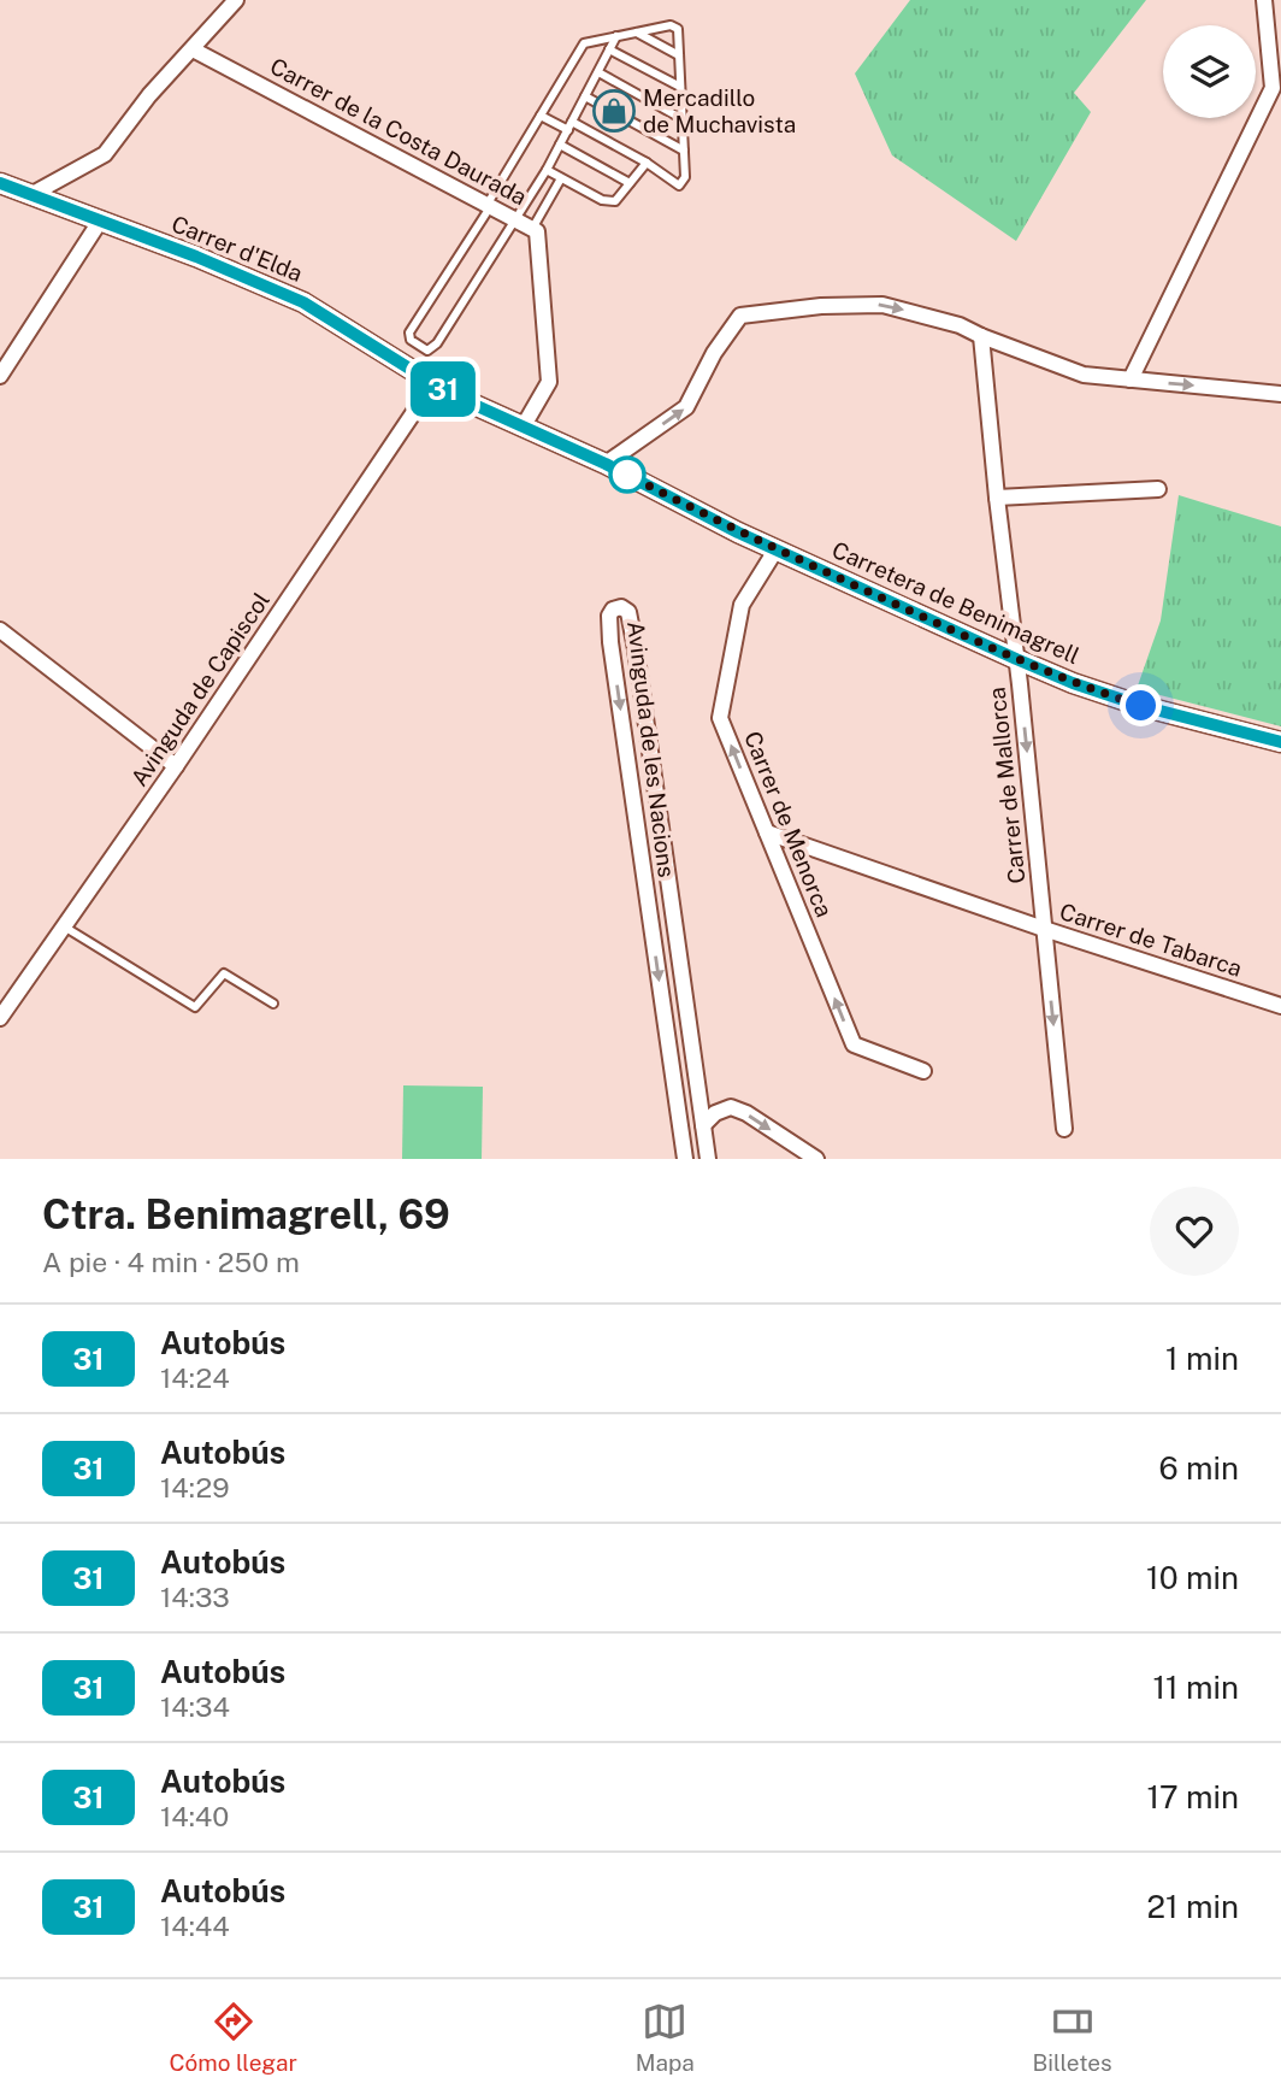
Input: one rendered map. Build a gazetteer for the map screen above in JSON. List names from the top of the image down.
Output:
{
  "streets": {
    "street": [
      "Carrer de la Costa Daurada",
      "Carrer d'Elda",
      "Carretera de Benimagrell",
      "Avinguda de Capiscol",
      "Avinguda de les Nacions",
      "Carrer de Mallorca",
      "Carrer de Menorca",
      "Carrer de Tabarca"
    ]
  },
  "crossings": [
    ["Carrer de la Costa Daurada", "Carrer d'Elda"],
    ["Carrer d'Elda", "Carretera de Benimagrell"],
    ["Carrer d'Elda", "Avinguda de Capiscol"],
    ["Carretera de Benimagrell", "Carrer de Mallorca"],
    ["Carretera de Benimagrell", "Carrer de Menorca"],
    ["Carrer de Mallorca", "Carrer de Tabarca"],
    ["Carrer de Menorca", "Carrer de Tabarca"]
  ],
  "one_way": ["Carrer de Mallorca", "Carrer de Menorca"],
  "places": {
    "shop": ["Mercadillo de Muchavista"]
  },
  "lines": ["bus line 31"],
  "page": {
    "on_map": "31",
    "heading": ["Ctra. Benimagrell, 69", "A pie · 4 min · 250 m"],
    "list": [
      {
        "mark": "31",
        "name": "Autobús",
        "note": "14:24",
        "value": "1 min"
      },
      {
        "mark": "31",
        "name": "Autobús",
        "note": "14:29",
        "value": "6 min"
      },
      {
        "mark": "31",
        "name": "Autobús",
        "note": "14:33",
        "value": "10 min"
      },
      {
        "mark": "31",
        "name": "Autobús",
        "note": "14:34",
        "value": "11 min"
      },
      {
        "mark": "31",
        "name": "Autobús",
        "note": "14:40",
        "value": "17 min"
      },
      {
        "mark": "31",
        "name": "Autobús",
        "note": "14:44",
        "value": "21 min"
      }
    ],
    "tabs": ["Cómo llegar", "Mapa", "Billetes"]
  }
}
